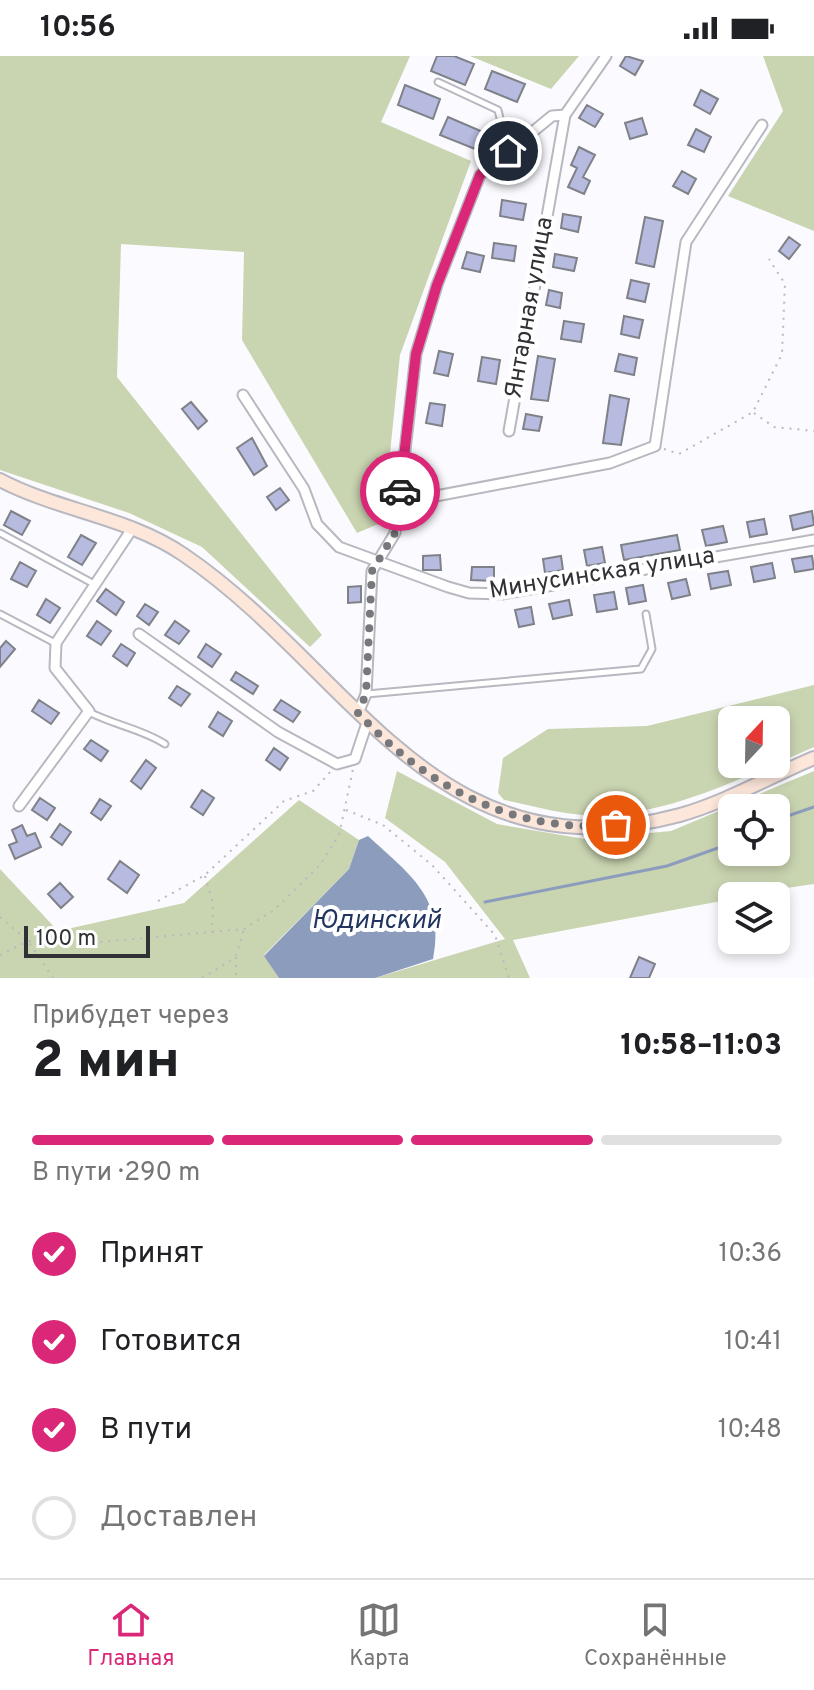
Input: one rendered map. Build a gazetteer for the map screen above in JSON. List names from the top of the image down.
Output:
{
  "streets": {
    "street": ["Янтарная улица", "Минусинская улица"]
  },
  "water": ["Юдинский"],
  "scale_bar": "100 m",
  "north": "top",
  "page": {
    "status": "10:56",
    "scale": "100 m",
    "heading": ["2 мин", "Прибудет через", "10:58–11:03"],
    "bar": "В пути · 290 m",
    "list": [
      ["Принят", "10:36"],
      ["Готовится", "10:41"],
      ["В пути", "10:48"],
      "Доставлен"
    ],
    "tabs": ["Главная", "Карта", "Сохранённые"]
  }
}
